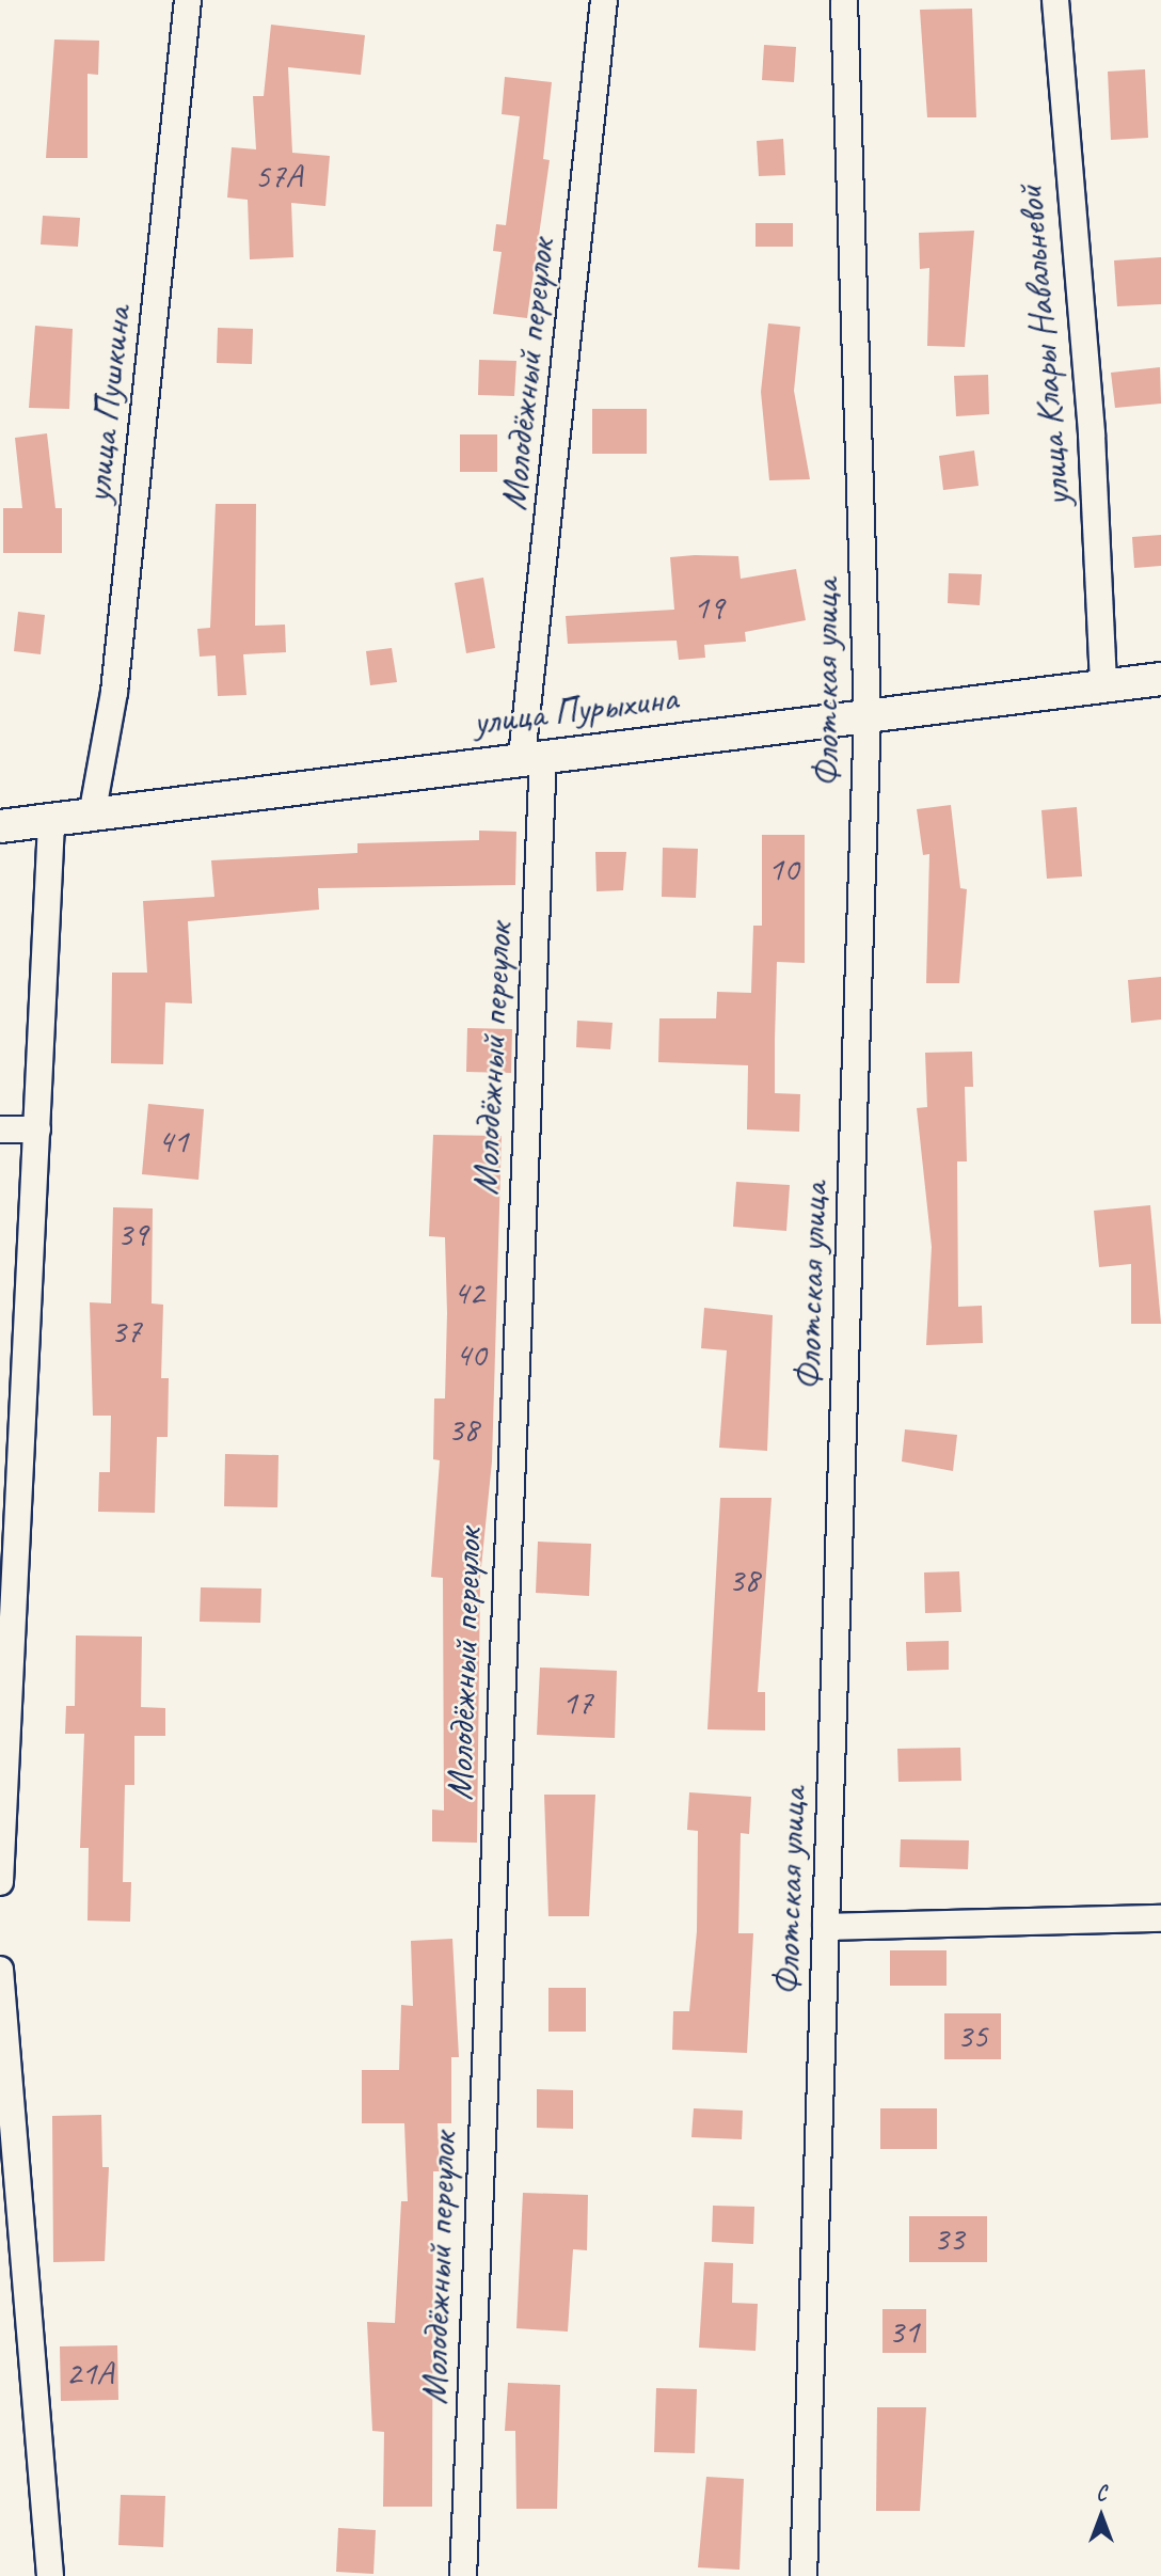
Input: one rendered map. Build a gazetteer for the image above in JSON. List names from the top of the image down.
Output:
{
  "streets": {
    "street": [
      "улица Клары Навальневой",
      "Молодёжный переулок",
      "улица Пушкина",
      "Флотская улица",
      "улица Пурыхина"
    ]
  },
  "crossings": [
    ["улица Клары Навальневой", "улица Пурыхина"],
    ["Молодёжный переулок", "улица Пурыхина"],
    ["улица Пушкина", "улица Пурыхина"],
    ["Флотская улица", "улица Пурыхина"]
  ],
  "house_numbers": [
    "57А",
    "19",
    "10",
    "41",
    "39",
    "42",
    "37",
    "40",
    "38",
    "38",
    "17",
    "35",
    "33",
    "31",
    "21А"
  ],
  "north": "top"
}
